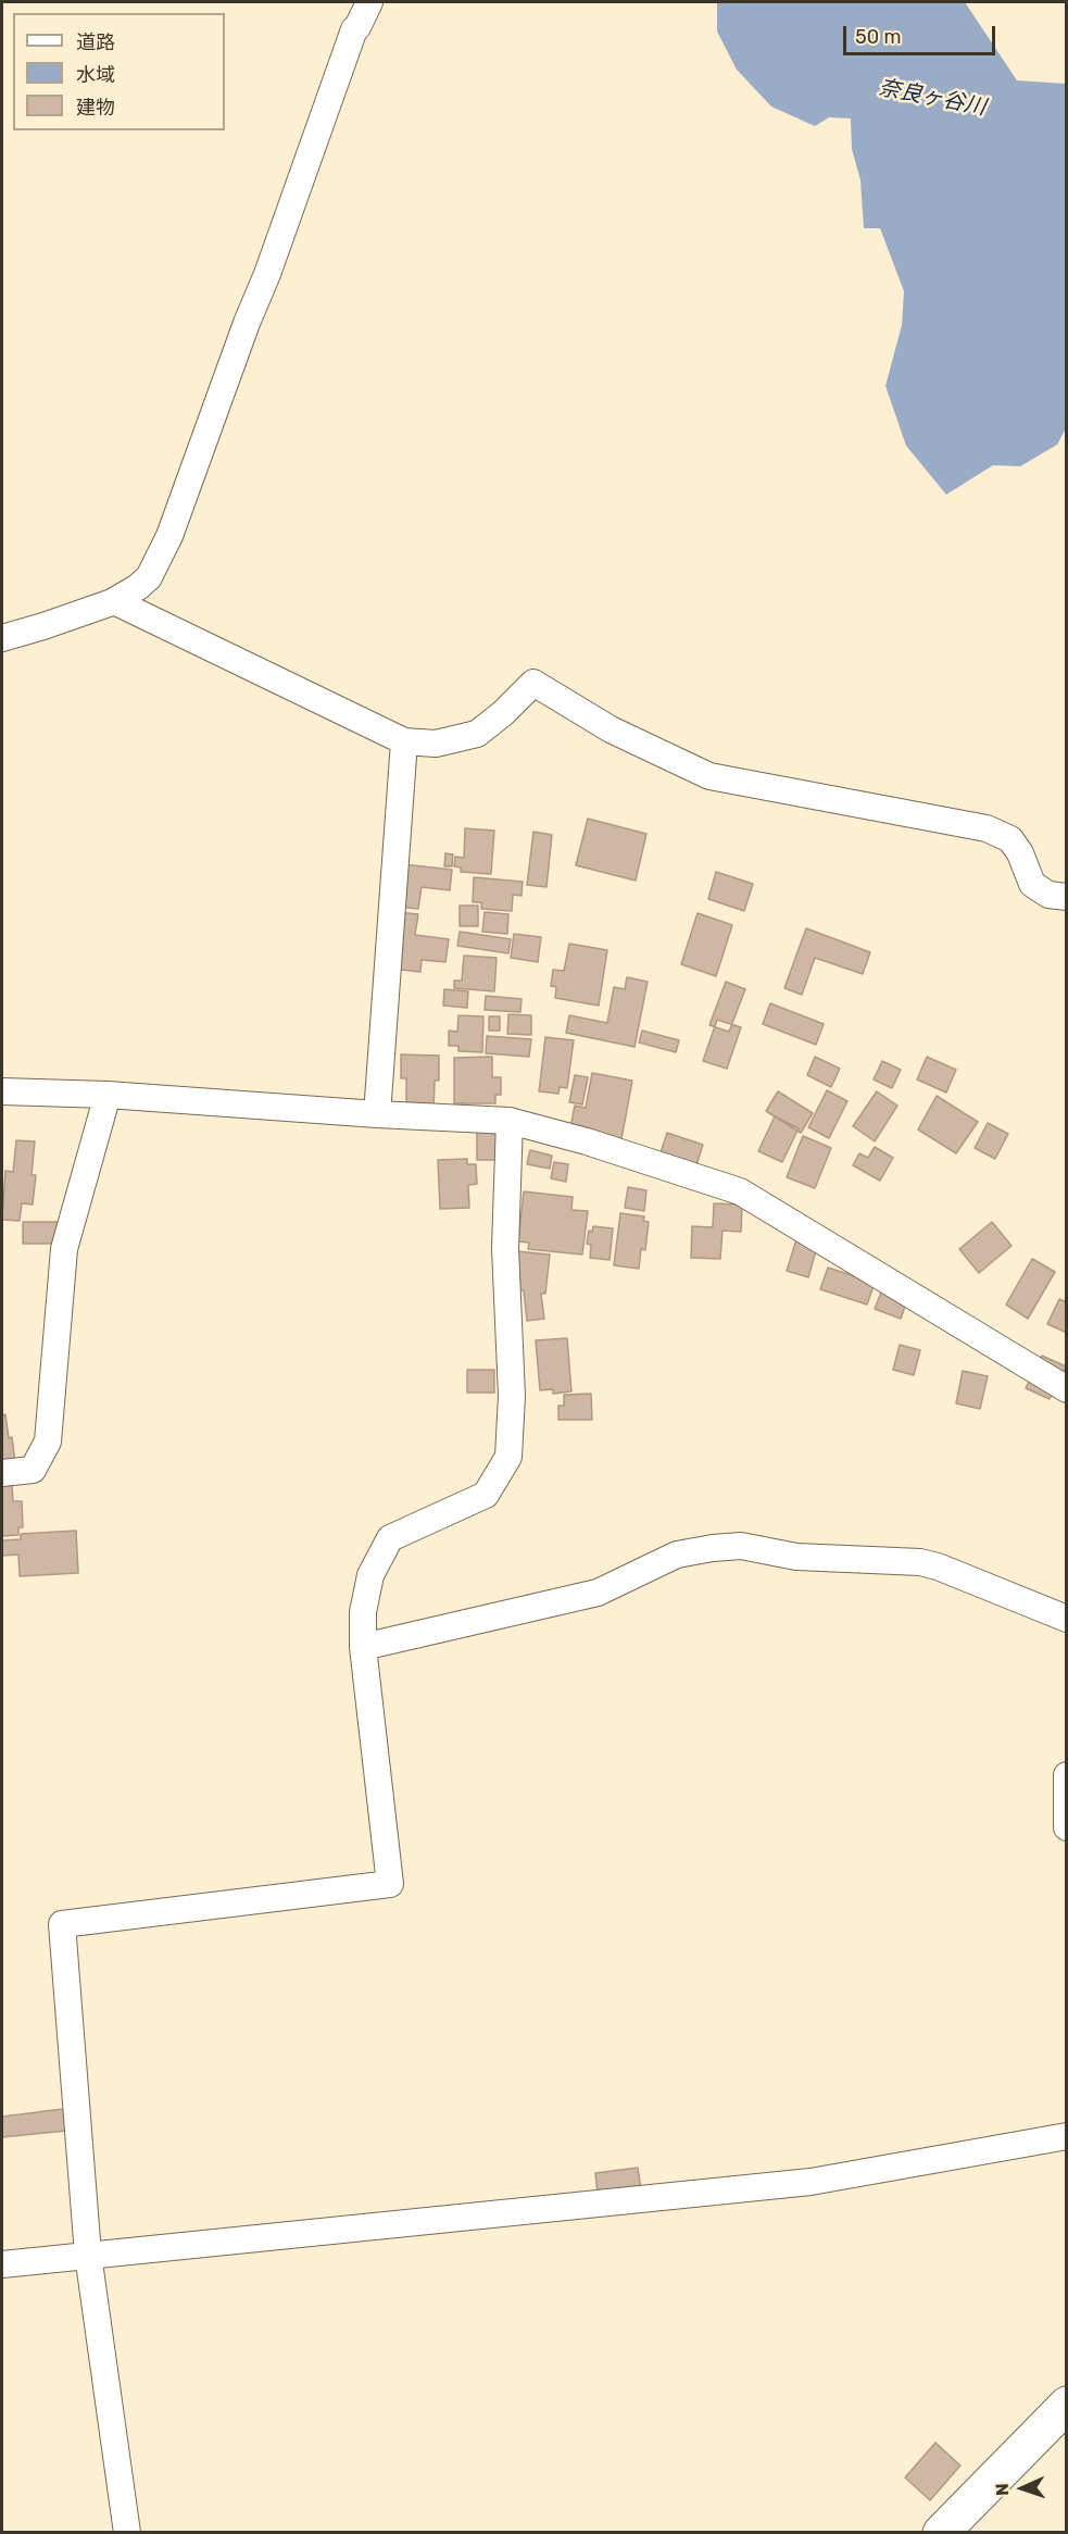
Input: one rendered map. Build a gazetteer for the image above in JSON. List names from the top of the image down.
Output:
{
  "water": ["奈良ヶ谷川"],
  "legend": ["道路", "水域", "建物"],
  "scale_bar": "50 m",
  "north": "left"
}
